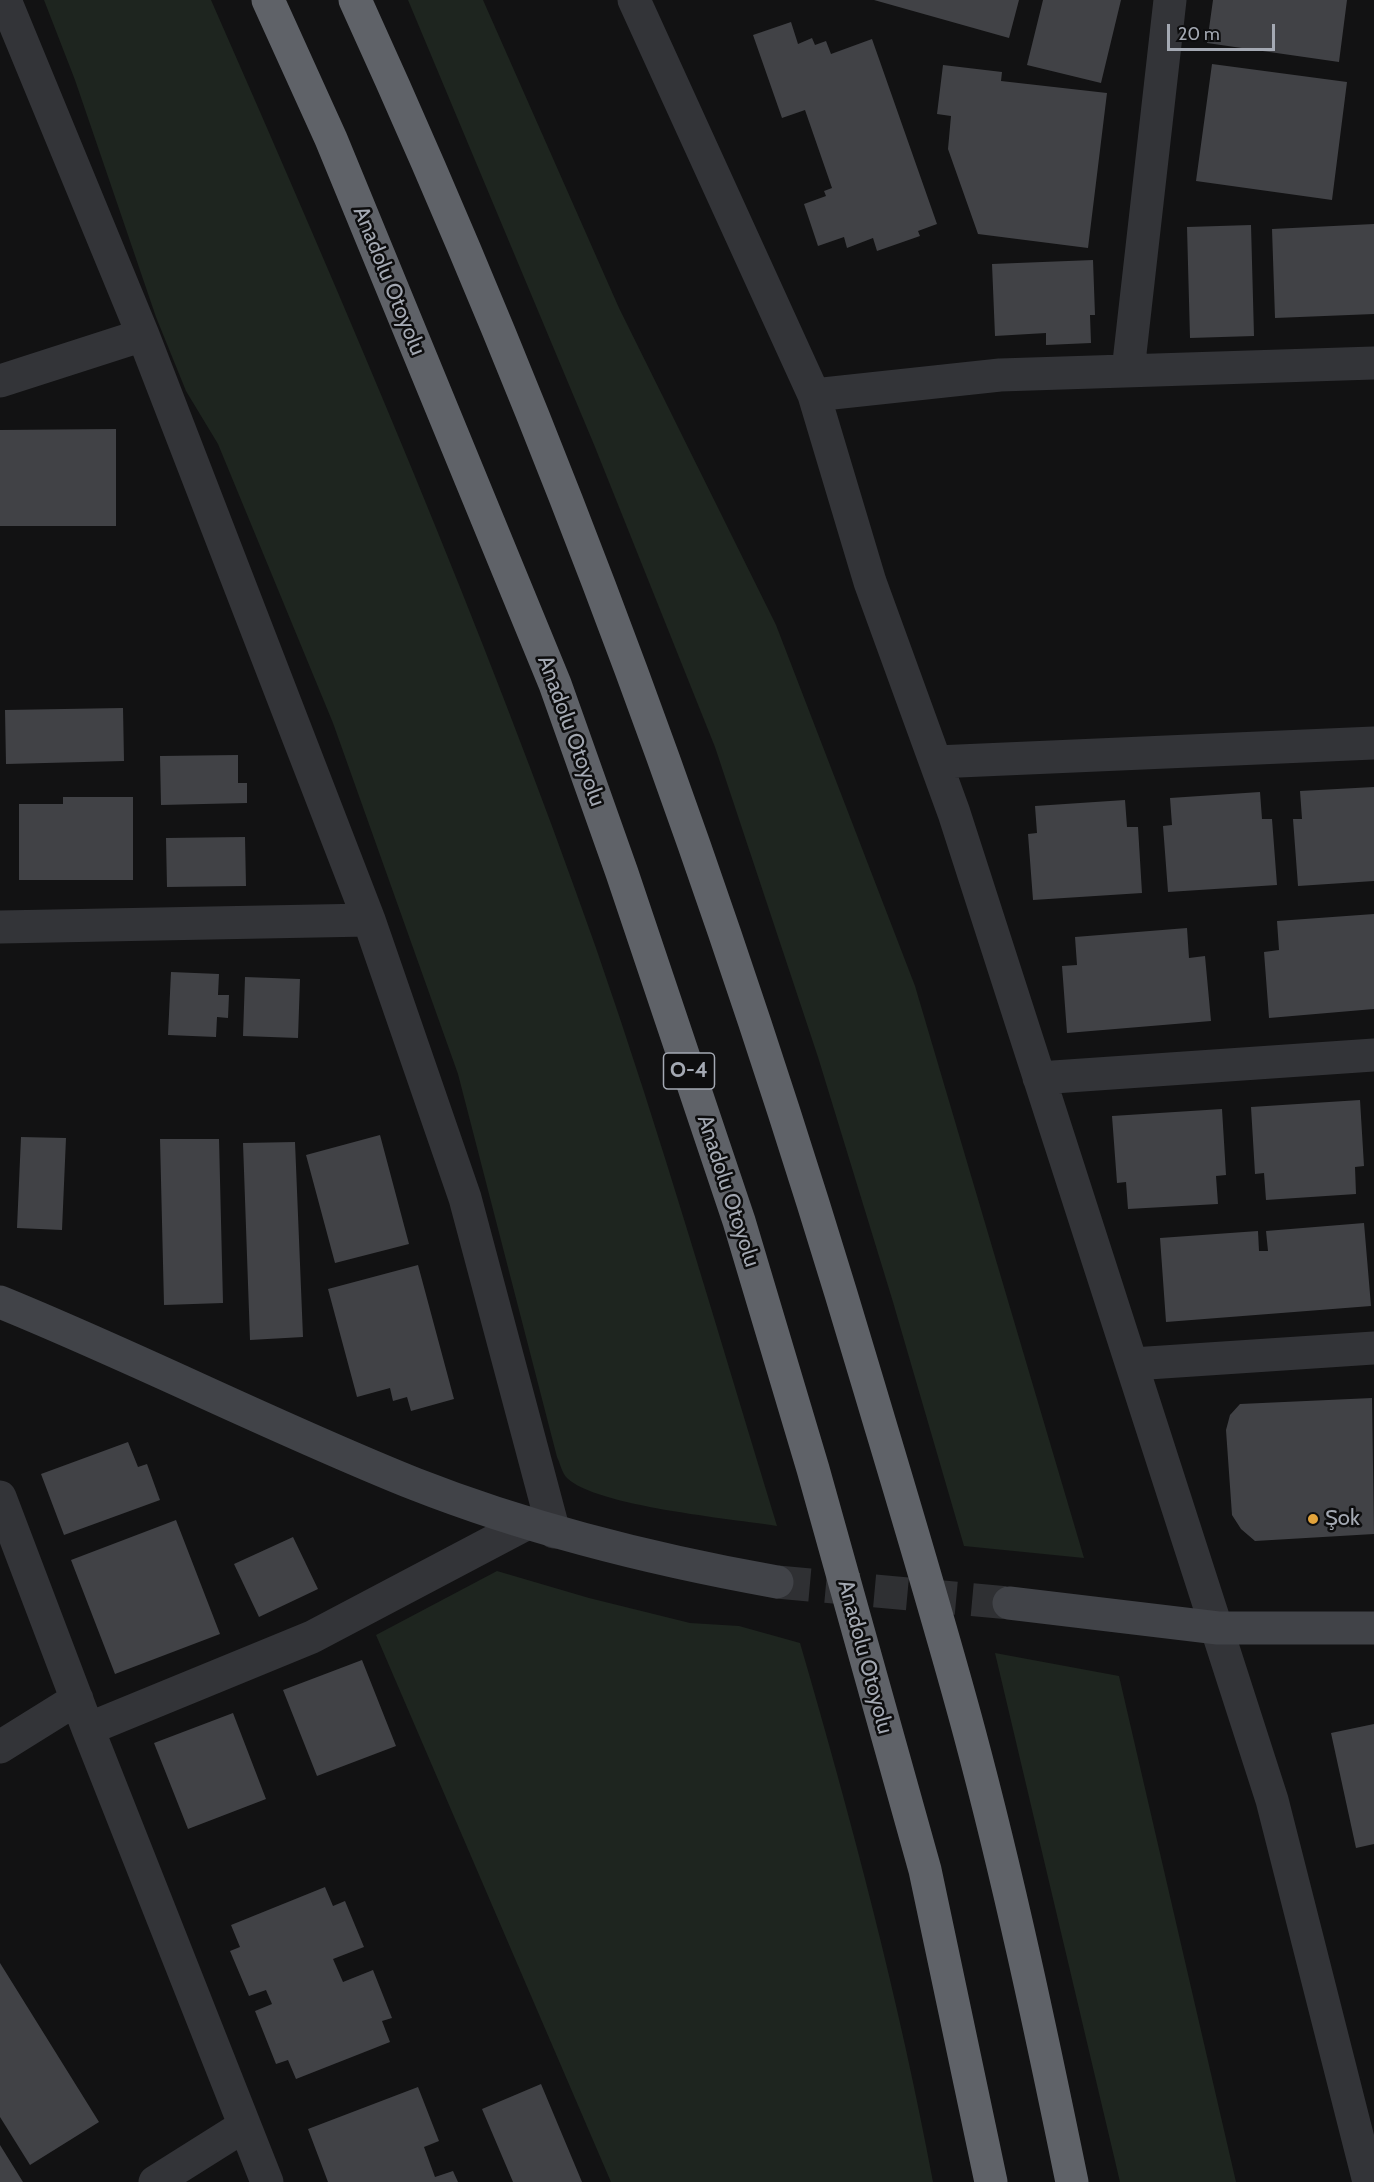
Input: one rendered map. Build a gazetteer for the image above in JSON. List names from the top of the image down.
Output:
{
  "streets": {
    "highway": ["Anadolu Otoyolu", "O-4"]
  },
  "places": ["Şok"],
  "scale_bar": "20 m"
}
